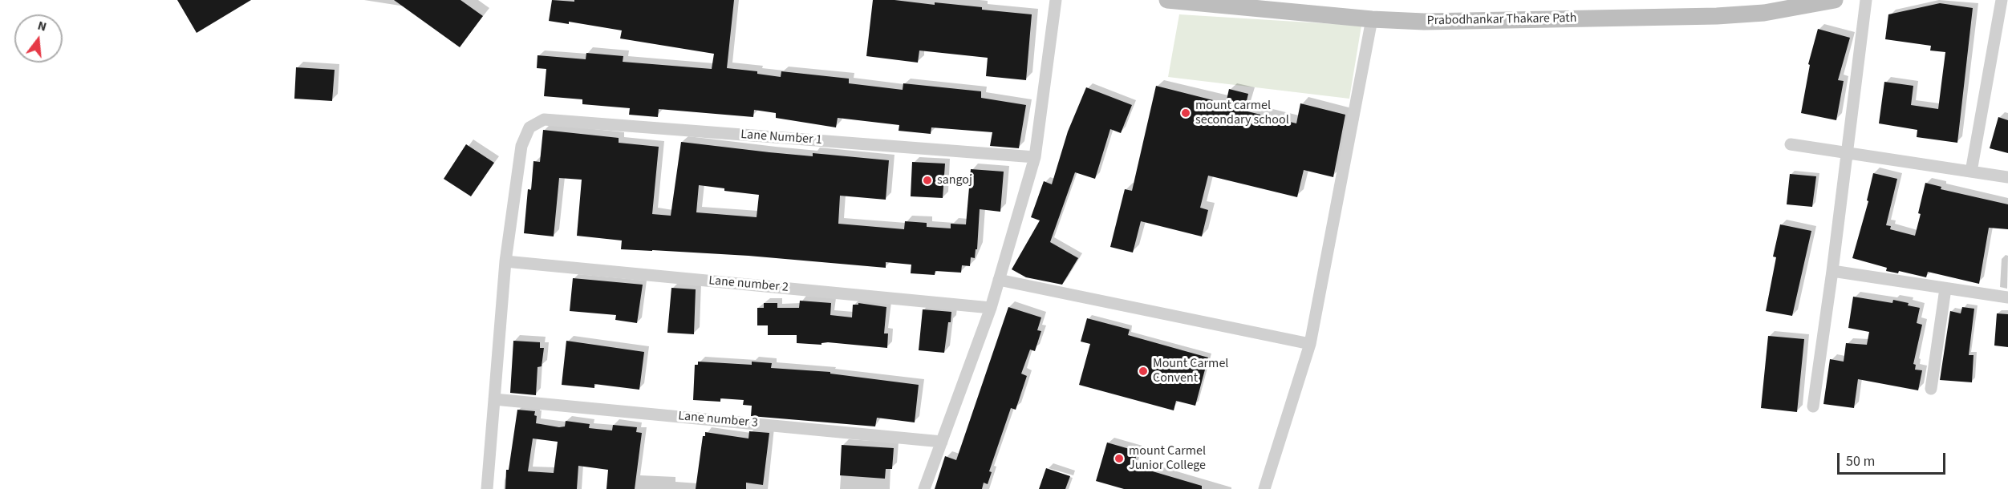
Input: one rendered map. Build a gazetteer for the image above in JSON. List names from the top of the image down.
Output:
{
  "streets": {
    "main road": ["Prabodhankar Thakare Path"],
    "street": ["Lane Number 1", "Lane number 2", "Lane number 3"]
  },
  "crossings": [
    ["Lane Number 1", "Lane number 2"]
  ],
  "places": [
    "mount carmel secondary school",
    "sangoj",
    "Mount Carmel Convent",
    "mount Carmel Junior College"
  ],
  "scale_bar": "50 m",
  "north": "top"
}
